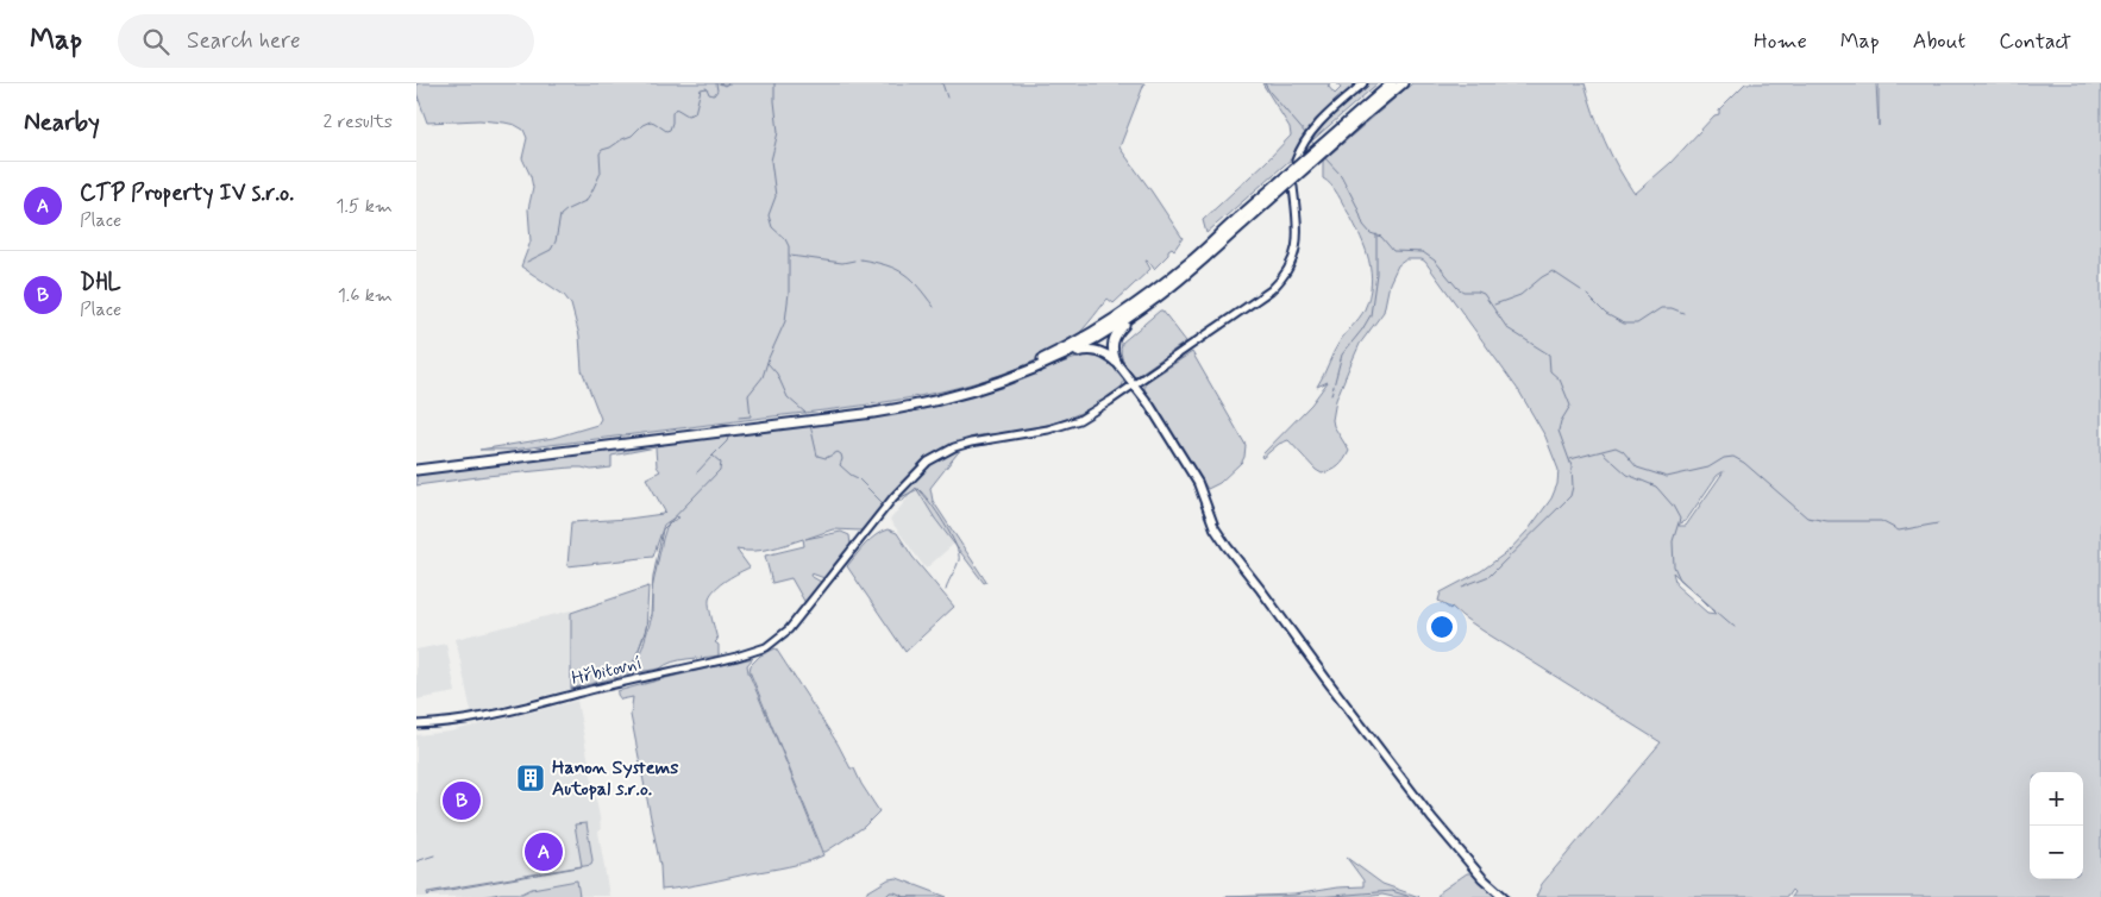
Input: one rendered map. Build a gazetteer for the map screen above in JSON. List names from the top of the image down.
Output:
{
  "streets": {
    "street": ["Hřbitovní"]
  },
  "places": {
    "building": ["Hanon Systems Autopal s.r.o."]
  },
  "page": {
    "header": "Map",
    "search": "Search here",
    "nav": [
      "Home",
      "Map",
      "About",
      "Contact"
    ],
    "heading": ["Nearby", "2 results"],
    "list": [
      {
        "mark": "A",
        "name": "CTP Property IV s.r.o.",
        "note": "Place",
        "value": "1.5 km"
      },
      {
        "mark": "B",
        "name": "DHL",
        "note": "Place",
        "value": "1.6 km"
      }
    ],
    "map_buttons": ["+", "−"],
    "pins": ["B", "A"]
  }
}
